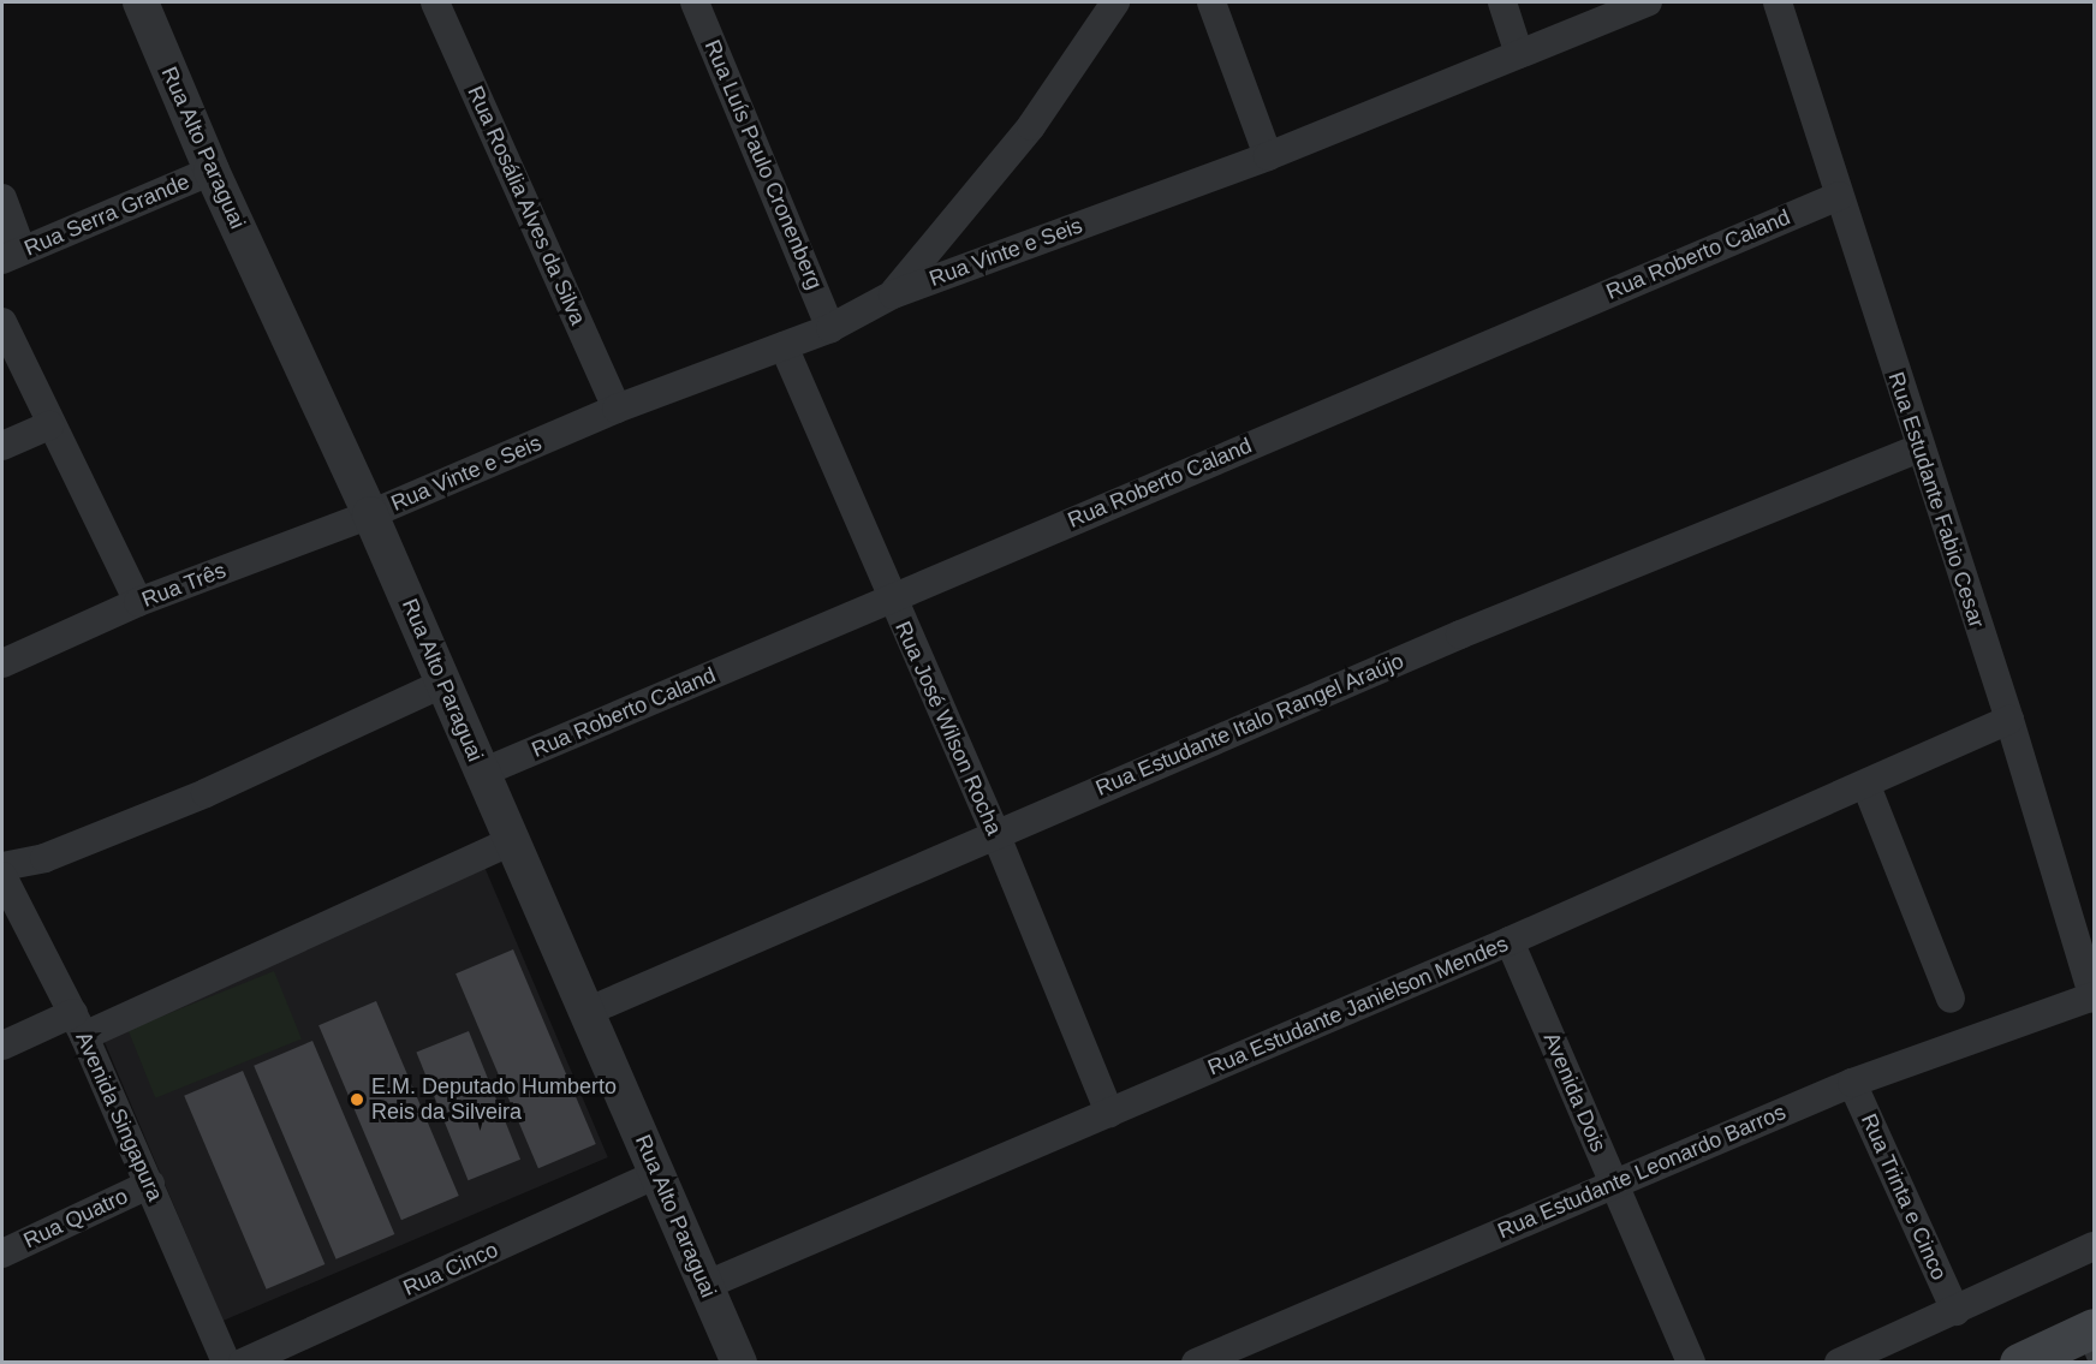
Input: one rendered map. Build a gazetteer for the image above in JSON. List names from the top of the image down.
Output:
{
  "streets": {
    "street": [
      "Rua Alto Paraguai",
      "Rua Luís Paulo Cronenberg",
      "Rua Rosália Alves da Silva",
      "Rua Serra Grande",
      "Rua Vinte e Seis",
      "Rua Roberto Caland",
      "Rua Estudante Fabio Cesar",
      "Rua Três",
      "Rua Estudante Italo Rangel Araújo",
      "Rua José Wilson Rocha",
      "Rua Estudante Janielson Mendes",
      "Avenida Dois",
      "Avenida Singapura",
      "Rua Estudante Leonardo Barros",
      "Rua Trinta e Cinco",
      "Rua Quatro",
      "Rua Cinco"
    ]
  },
  "crossings": [
    ["Rua Alto Paraguai", "Rua Serra Grande"],
    ["Rua Alto Paraguai", "Rua Vinte e Seis"],
    ["Rua Alto Paraguai", "Rua Roberto Caland"],
    ["Rua Alto Paraguai", "Rua Três"],
    ["Rua Alto Paraguai", "Rua Estudante Italo Rangel Araújo"],
    ["Rua Alto Paraguai", "Rua Estudante Janielson Mendes"],
    ["Rua Alto Paraguai", "Rua Cinco"],
    ["Rua Luís Paulo Cronenberg", "Rua Vinte e Seis"],
    ["Rua Rosália Alves da Silva", "Rua Vinte e Seis"],
    ["Rua Vinte e Seis", "Rua Três"],
    ["Rua Vinte e Seis", "Rua José Wilson Rocha"],
    ["Rua Roberto Caland", "Rua Estudante Fabio Cesar"],
    ["Rua Roberto Caland", "Rua José Wilson Rocha"],
    ["Rua Estudante Fabio Cesar", "Rua Estudante Italo Rangel Araújo"],
    ["Rua Estudante Fabio Cesar", "Rua Estudante Janielson Mendes"],
    ["Rua Estudante Fabio Cesar", "Rua Estudante Leonardo Barros"],
    ["Rua Estudante Italo Rangel Araújo", "Rua José Wilson Rocha"],
    ["Rua José Wilson Rocha", "Rua Estudante Janielson Mendes"],
    ["Rua Estudante Janielson Mendes", "Avenida Dois"],
    ["Avenida Dois", "Rua Estudante Leonardo Barros"],
    ["Avenida Singapura", "Rua Quatro"],
    ["Rua Estudante Leonardo Barros", "Rua Trinta e Cinco"]
  ],
  "places": ["E.M. Deputado Humberto Reis da Silveira"]
}
